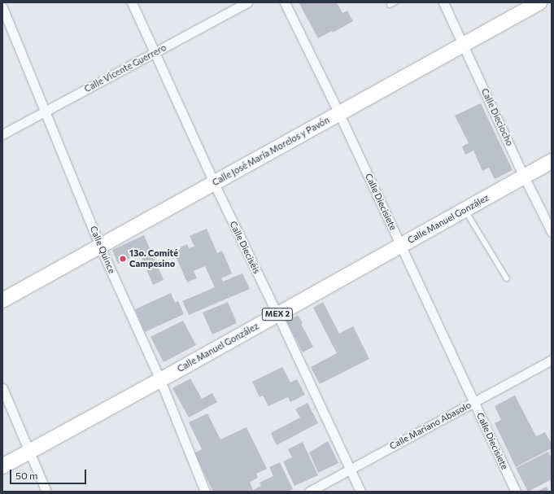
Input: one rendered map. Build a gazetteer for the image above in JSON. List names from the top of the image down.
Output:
{
  "streets": {
    "main road": ["Calle José María Morelos y Pavón", "Calle Manuel González", "MEX 2"],
    "street": [
      "Calle Vicente Guerrero",
      "Calle Dieciocho",
      "Calle Diecisiete",
      "Calle Dieciséis",
      "Calle Quince",
      "Calle Mariano Abasolo"
    ]
  },
  "crossings": [
    ["Calle Vicente Guerrero", "Calle Dieciséis"],
    ["Calle Vicente Guerrero", "Calle Quince"],
    ["Calle Dieciocho", "Calle José María Morelos y Pavón"],
    ["Calle Dieciocho", "Calle Manuel González"],
    ["Calle José María Morelos y Pavón", "Calle Diecisiete"],
    ["Calle José María Morelos y Pavón", "Calle Dieciséis"],
    ["Calle José María Morelos y Pavón", "Calle Quince"],
    ["Calle Diecisiete", "Calle Manuel González"],
    ["Calle Diecisiete", "Calle Mariano Abasolo"],
    ["Calle Manuel González", "Calle Dieciséis"],
    ["Calle Manuel González", "Calle Quince"],
    ["Calle Dieciséis", "Calle Mariano Abasolo"]
  ],
  "places": ["13o. Comité Campesino"],
  "scale_bar": "50 m"
}
